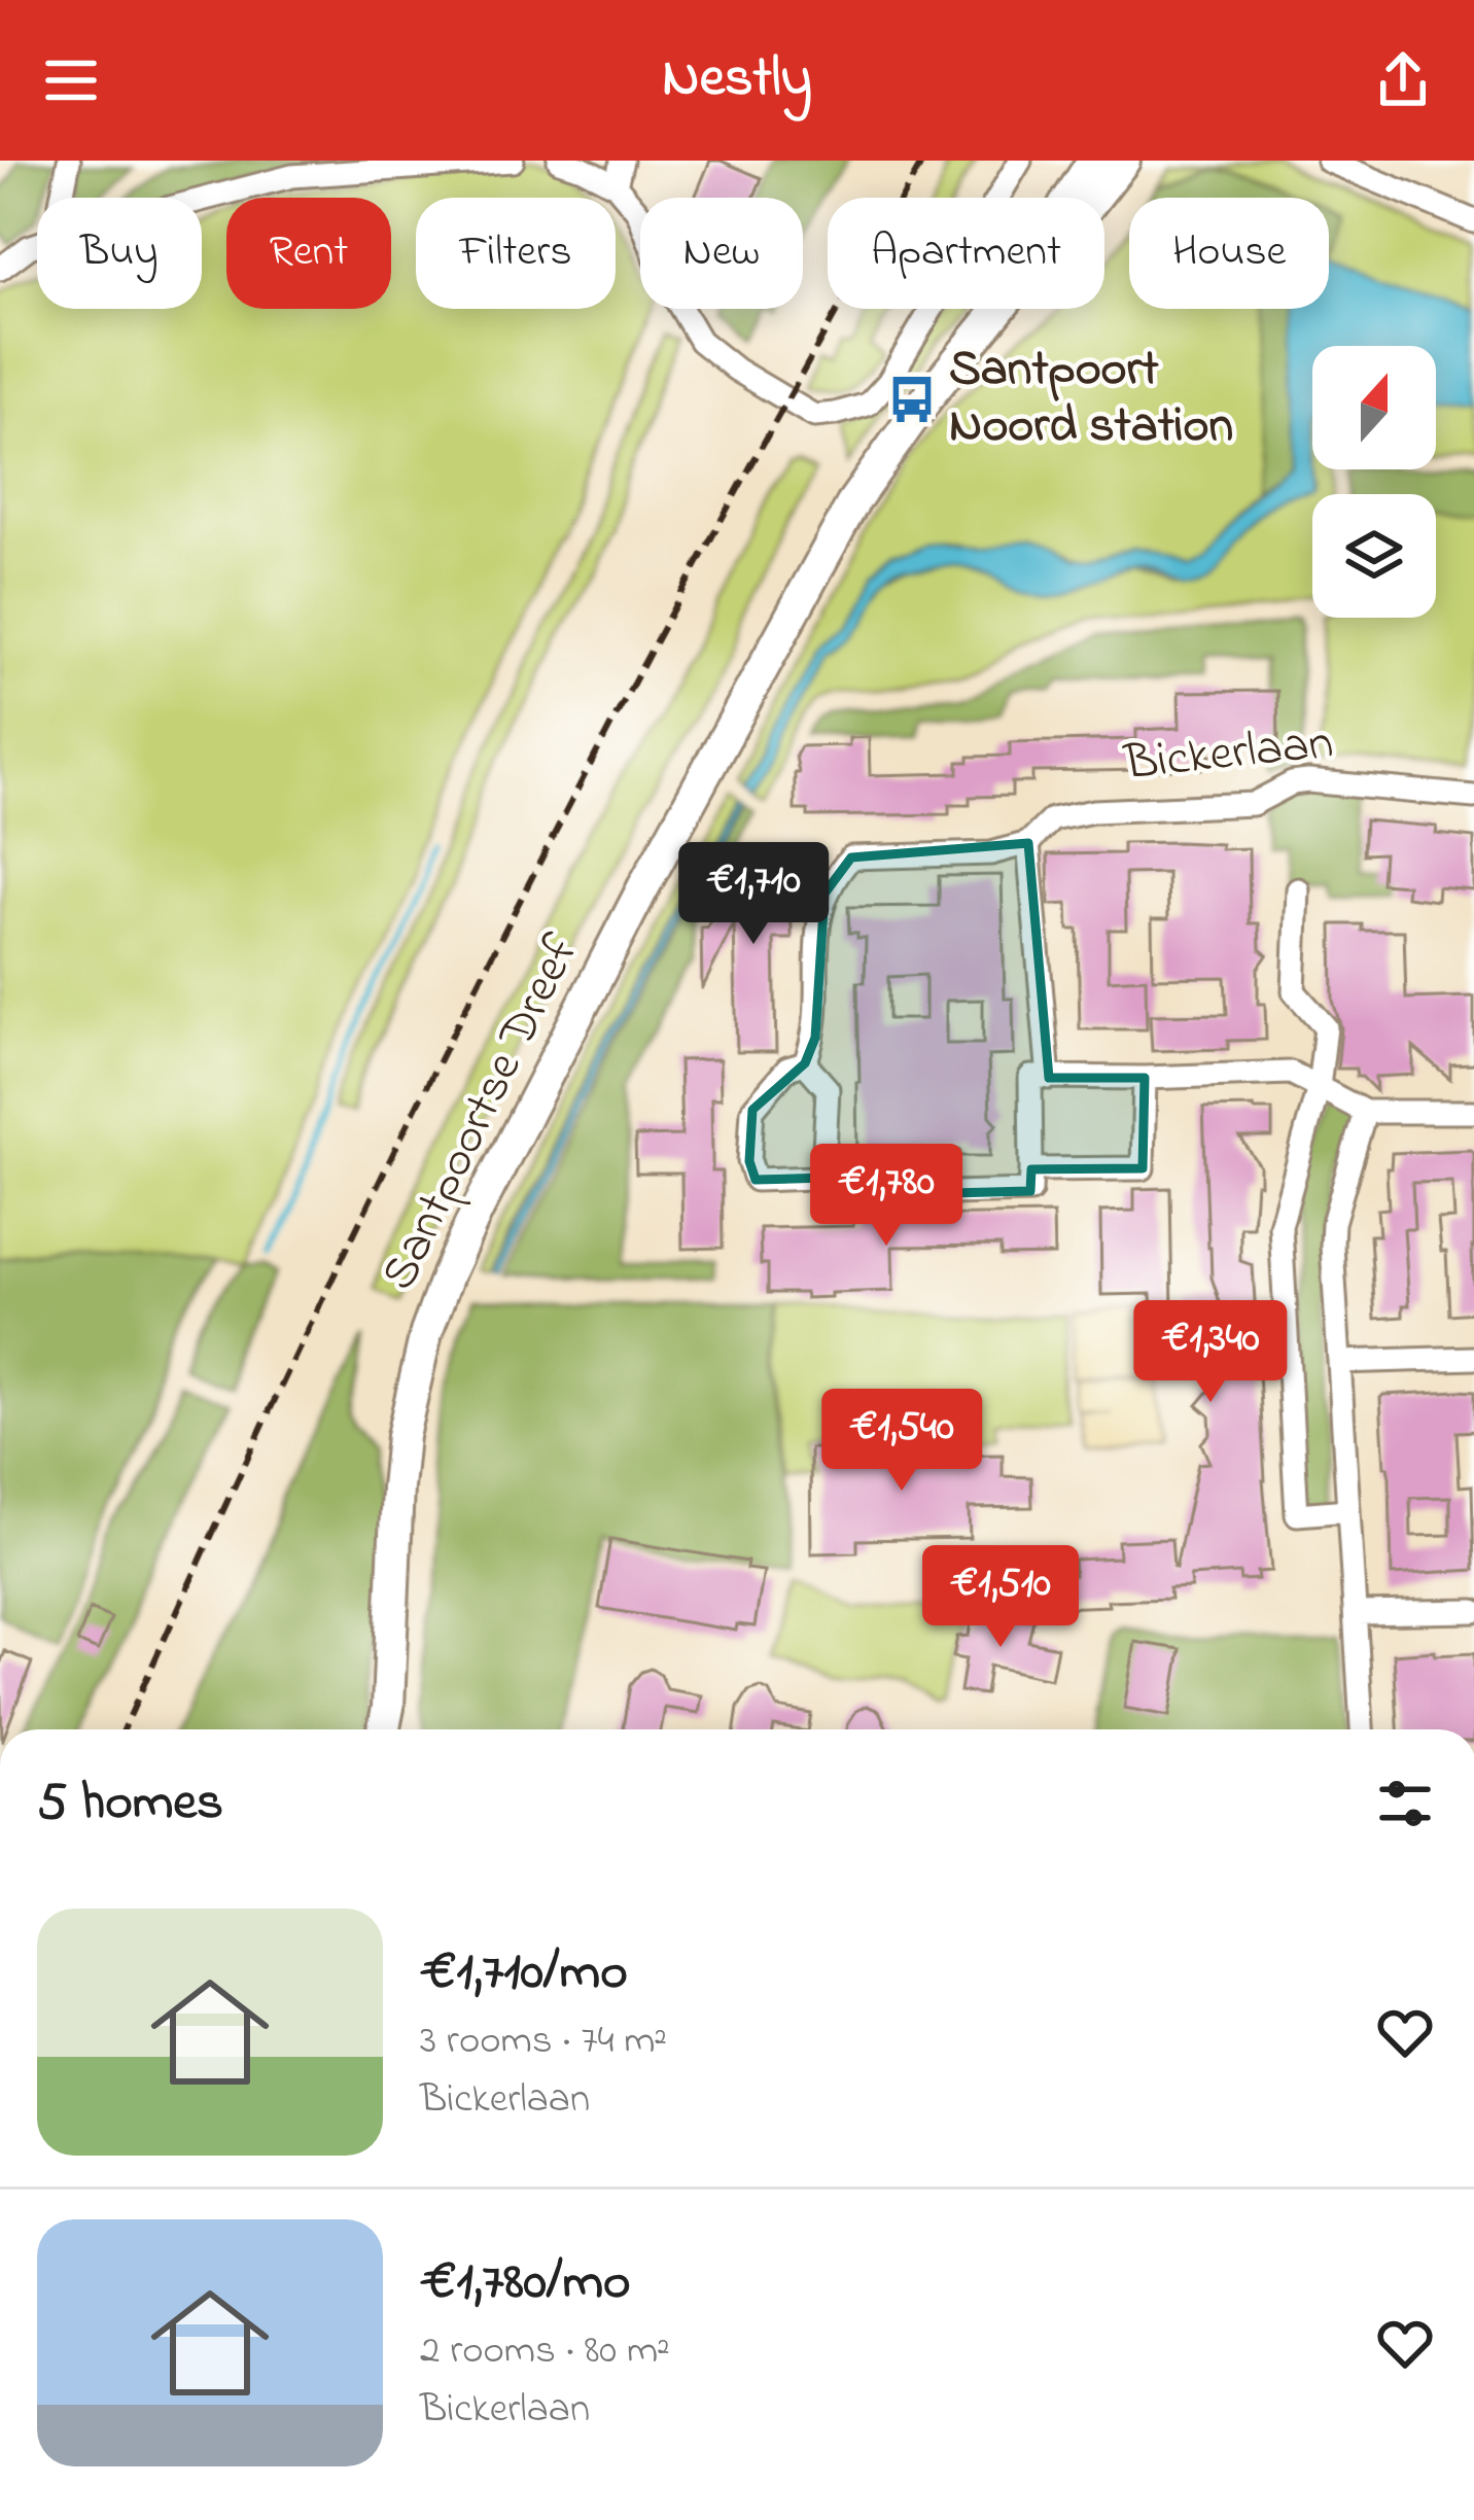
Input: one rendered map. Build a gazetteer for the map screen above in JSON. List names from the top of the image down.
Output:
{
  "streets": {
    "street": ["Bickerlaan", "Santpoortse Dreef"]
  },
  "places": {
    "bus stop": ["Santpoort Noord station"]
  },
  "north": "top",
  "page": {
    "header": "Nestly",
    "chip": [
      "Buy",
      "Rent",
      "Filters",
      "New",
      "Apartment",
      "House"
    ],
    "price": [
      "€1,710",
      "€1,780",
      "€1,340",
      "€1,540",
      "€1,510"
    ],
    "heading": "5 homes",
    "list": [
      {
        "name": "€1,710/mo",
        "note": "3 rooms · 74 m² · Bickerlaan"
      },
      {
        "name": "€1,780/mo",
        "note": "2 rooms · 80 m² · Bickerlaan"
      }
    ]
  }
}
